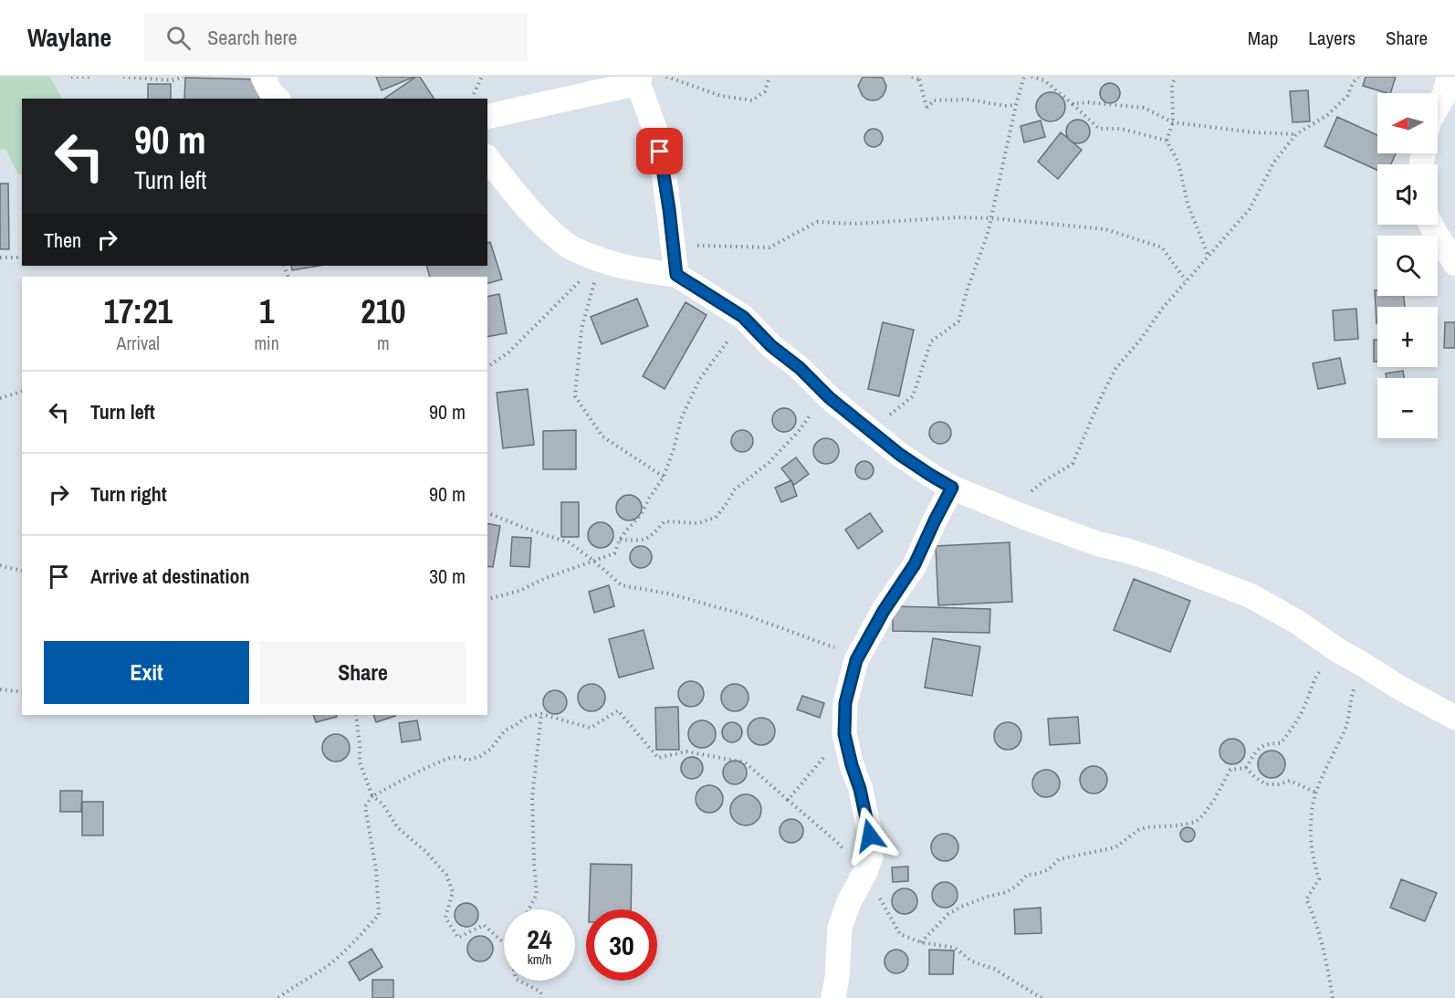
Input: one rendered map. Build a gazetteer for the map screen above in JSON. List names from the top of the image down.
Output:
{
  "north": "left",
  "page": {
    "header": "Waylane",
    "search": "Search here",
    "nav": ["Map", "Layers", "Share"],
    "map_buttons": ["+", "−"],
    "turn": ["90 m", "Turn left"],
    "then": "Then",
    "eta": [
      "17:21",
      "Arrival",
      "1",
      "min",
      "210",
      "m"
    ],
    "list": [
      {
        "name": "Turn left",
        "value": "90 m"
      },
      {
        "name": "Turn right",
        "value": "90 m"
      },
      {
        "name": "Arrive at destination",
        "value": "30 m"
      }
    ],
    "buttons": ["Exit", "Share"],
    "speed": "24 km/h",
    "limit": "30"
  }
}
